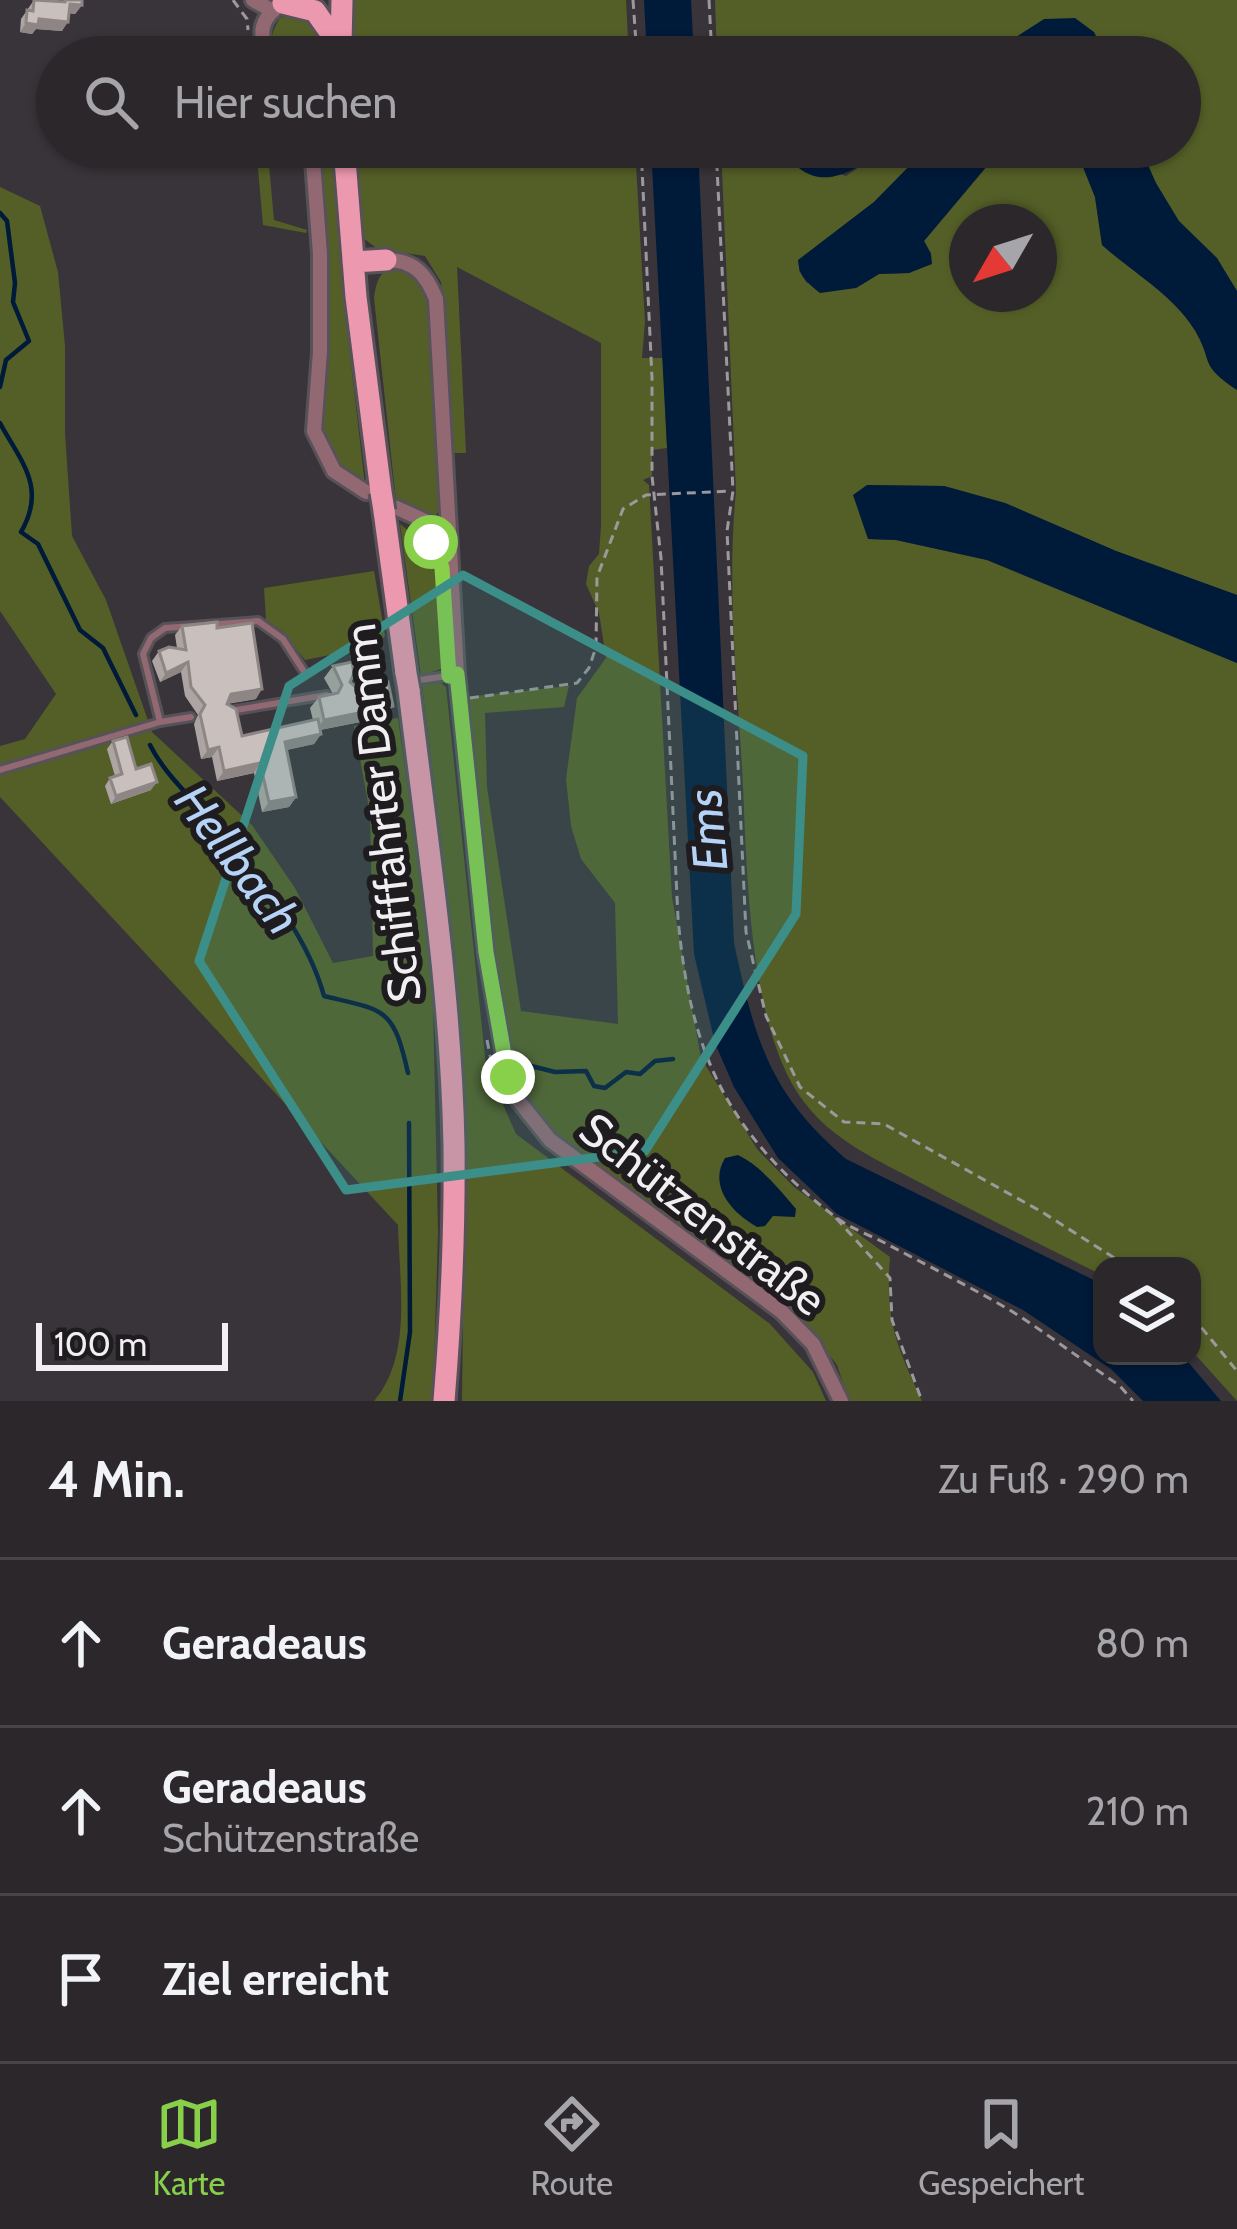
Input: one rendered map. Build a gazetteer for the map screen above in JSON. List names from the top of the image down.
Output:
{
  "streets": {
    "main road": ["Schifffahrter Damm"],
    "street": ["Schützenstraße"]
  },
  "water": ["Ems", "Hellbach"],
  "scale_bar": "100 m",
  "north": "bottom left",
  "page": {
    "search": "Hier suchen",
    "scale": "100 m",
    "heading": ["4 Min.", "Zu Fuß · 290 m"],
    "list": [
      ["Geradeaus", "80 m"],
      ["Geradeaus", "Schützenstraße", "210 m"],
      "Ziel erreicht"
    ],
    "nav": ["Karte", "Route", "Gespeichert"]
  }
}
